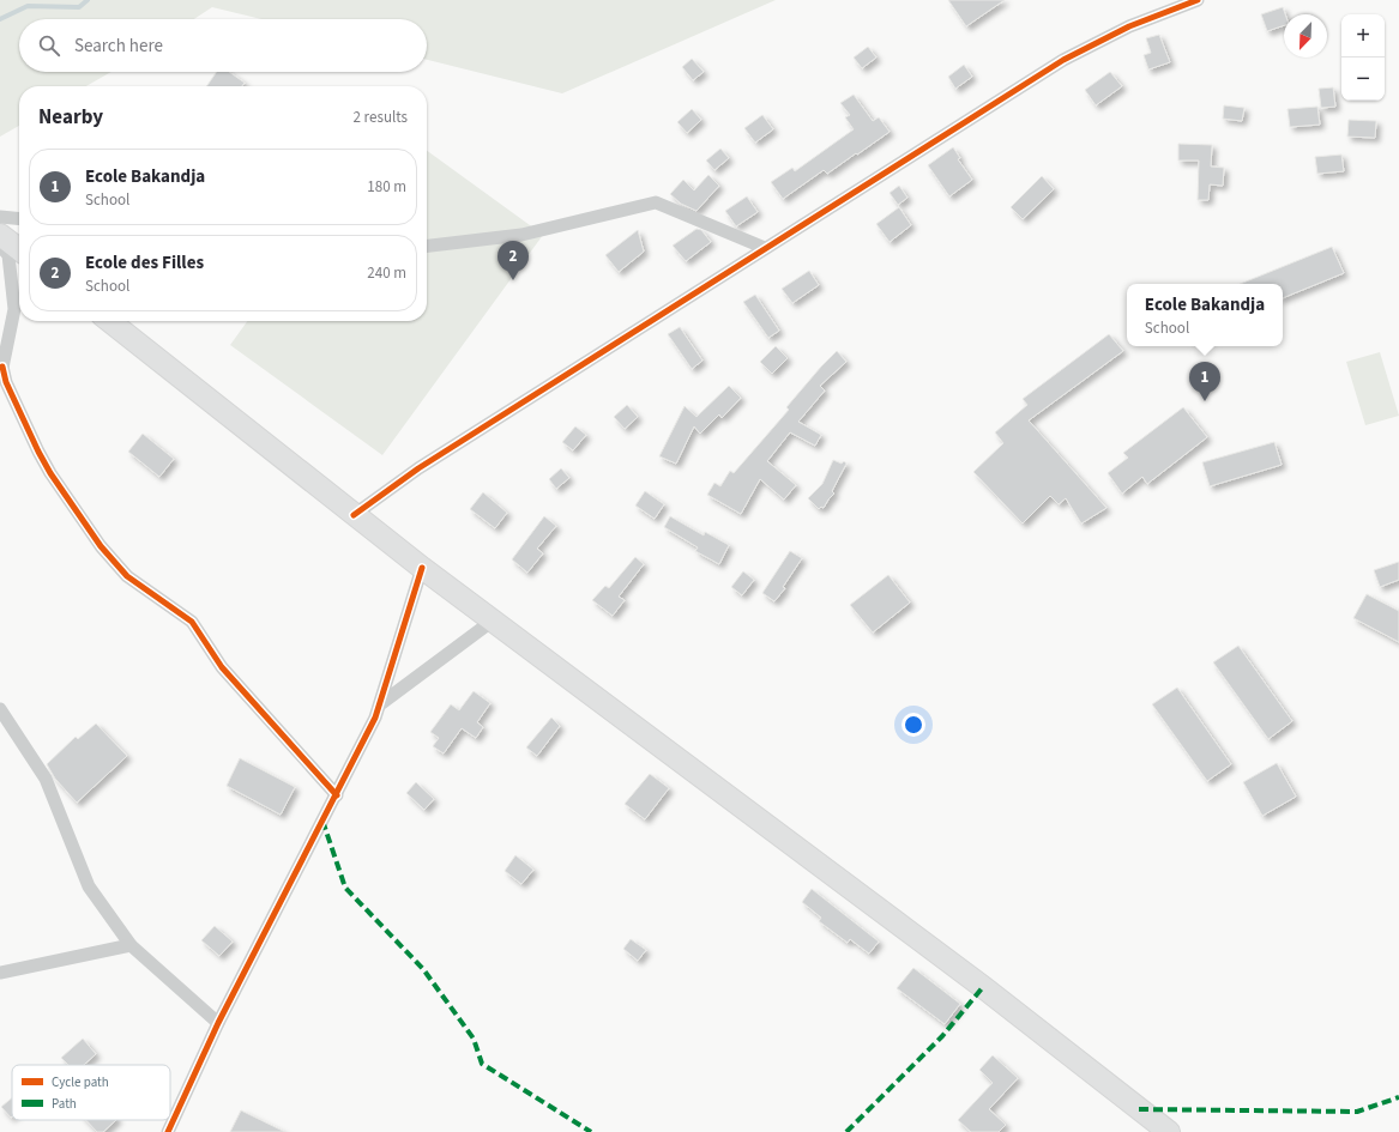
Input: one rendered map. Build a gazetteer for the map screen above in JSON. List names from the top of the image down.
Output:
{
  "legend": ["Cycle path", "Path"],
  "north": "bottom left",
  "page": {
    "map_buttons": ["+", "−"],
    "search": "Search here",
    "heading": ["Nearby", "2 results"],
    "list": [
      {
        "mark": "1",
        "name": "Ecole Bakandja",
        "note": "School",
        "value": "180 m"
      },
      {
        "mark": "2",
        "name": "Ecole des Filles",
        "note": "School",
        "value": "240 m"
      }
    ],
    "pins": ["2", "1"],
    "popup": ["Ecole Bakandja", "School"]
  }
}
